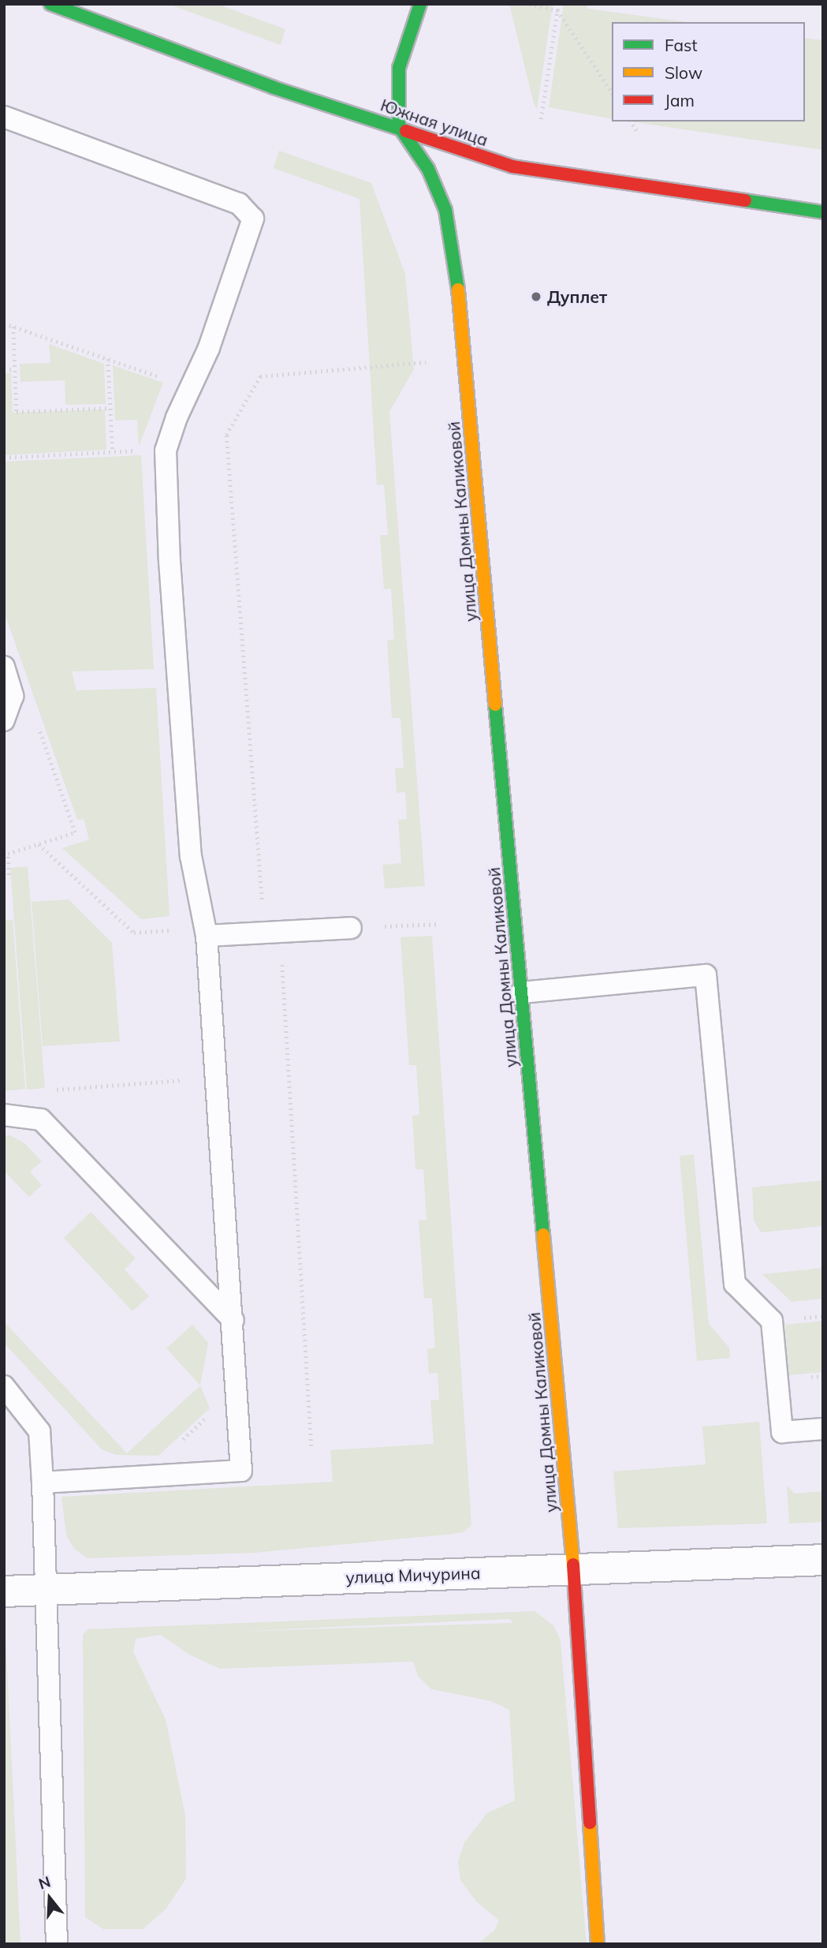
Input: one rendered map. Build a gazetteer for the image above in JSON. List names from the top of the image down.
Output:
{
  "streets": {
    "street": ["Южная улица", "улица Домны Каликовой", "улица Мичурина"]
  },
  "crossings": [
    ["Южная улица", "улица Домны Каликовой"],
    ["улица Домны Каликовой", "улица Мичурина"]
  ],
  "places": ["Дуплет"],
  "legend": ["Fast", "Slow", "Jam"],
  "north": "top"
}
